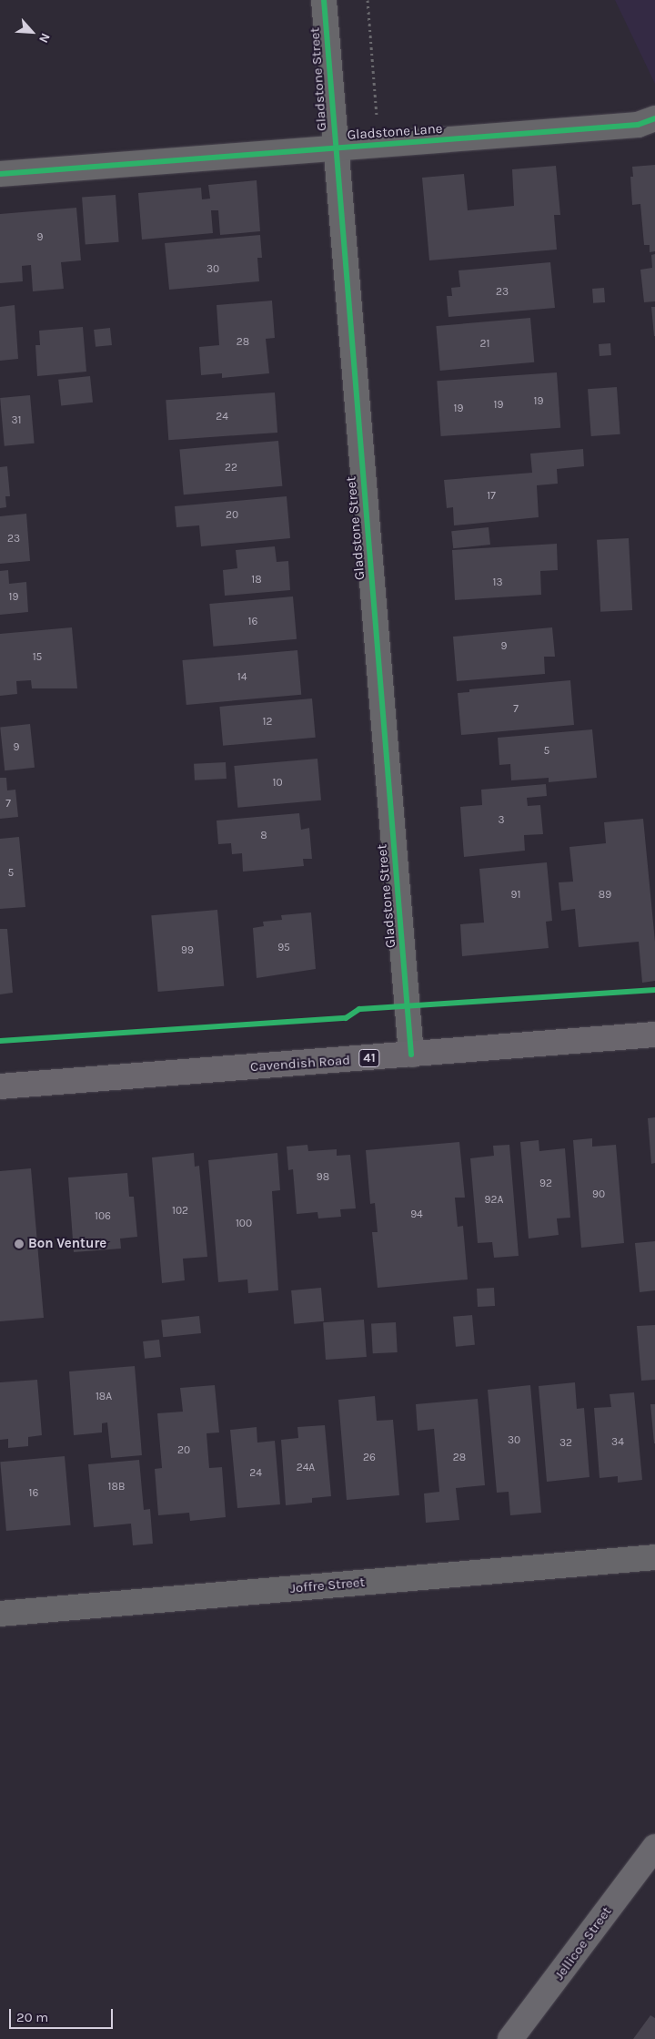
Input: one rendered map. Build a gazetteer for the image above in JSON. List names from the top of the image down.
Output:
{
  "streets": {
    "main road": ["41", "Cavendish Road"],
    "street": [
      "Gladstone Street",
      "Gladstone Lane",
      "Joffre Street",
      "Jellicoe Street"
    ]
  },
  "crossings": [
    ["Gladstone Street", "Gladstone Lane"],
    ["Gladstone Street", "Cavendish Road"]
  ],
  "places": ["Bon Venture"],
  "house_numbers": [
    "9",
    "30",
    "23",
    "28",
    "21",
    "19",
    "19",
    "19",
    "24",
    "31",
    "22",
    "17",
    "20",
    "23",
    "18",
    "13",
    "19",
    "16",
    "9",
    "15",
    "14",
    "7",
    "12",
    "9",
    "5",
    "10",
    "7",
    "3",
    "8",
    "5",
    "91",
    "89",
    "95",
    "99",
    "98",
    "92",
    "90",
    "92A",
    "102",
    "94",
    "106",
    "100",
    "18A",
    "30",
    "34",
    "32",
    "20",
    "26",
    "28",
    "24A",
    "24",
    "18B",
    "16"
  ],
  "scale_bar": "20 m",
  "north": "bottom right"
}
